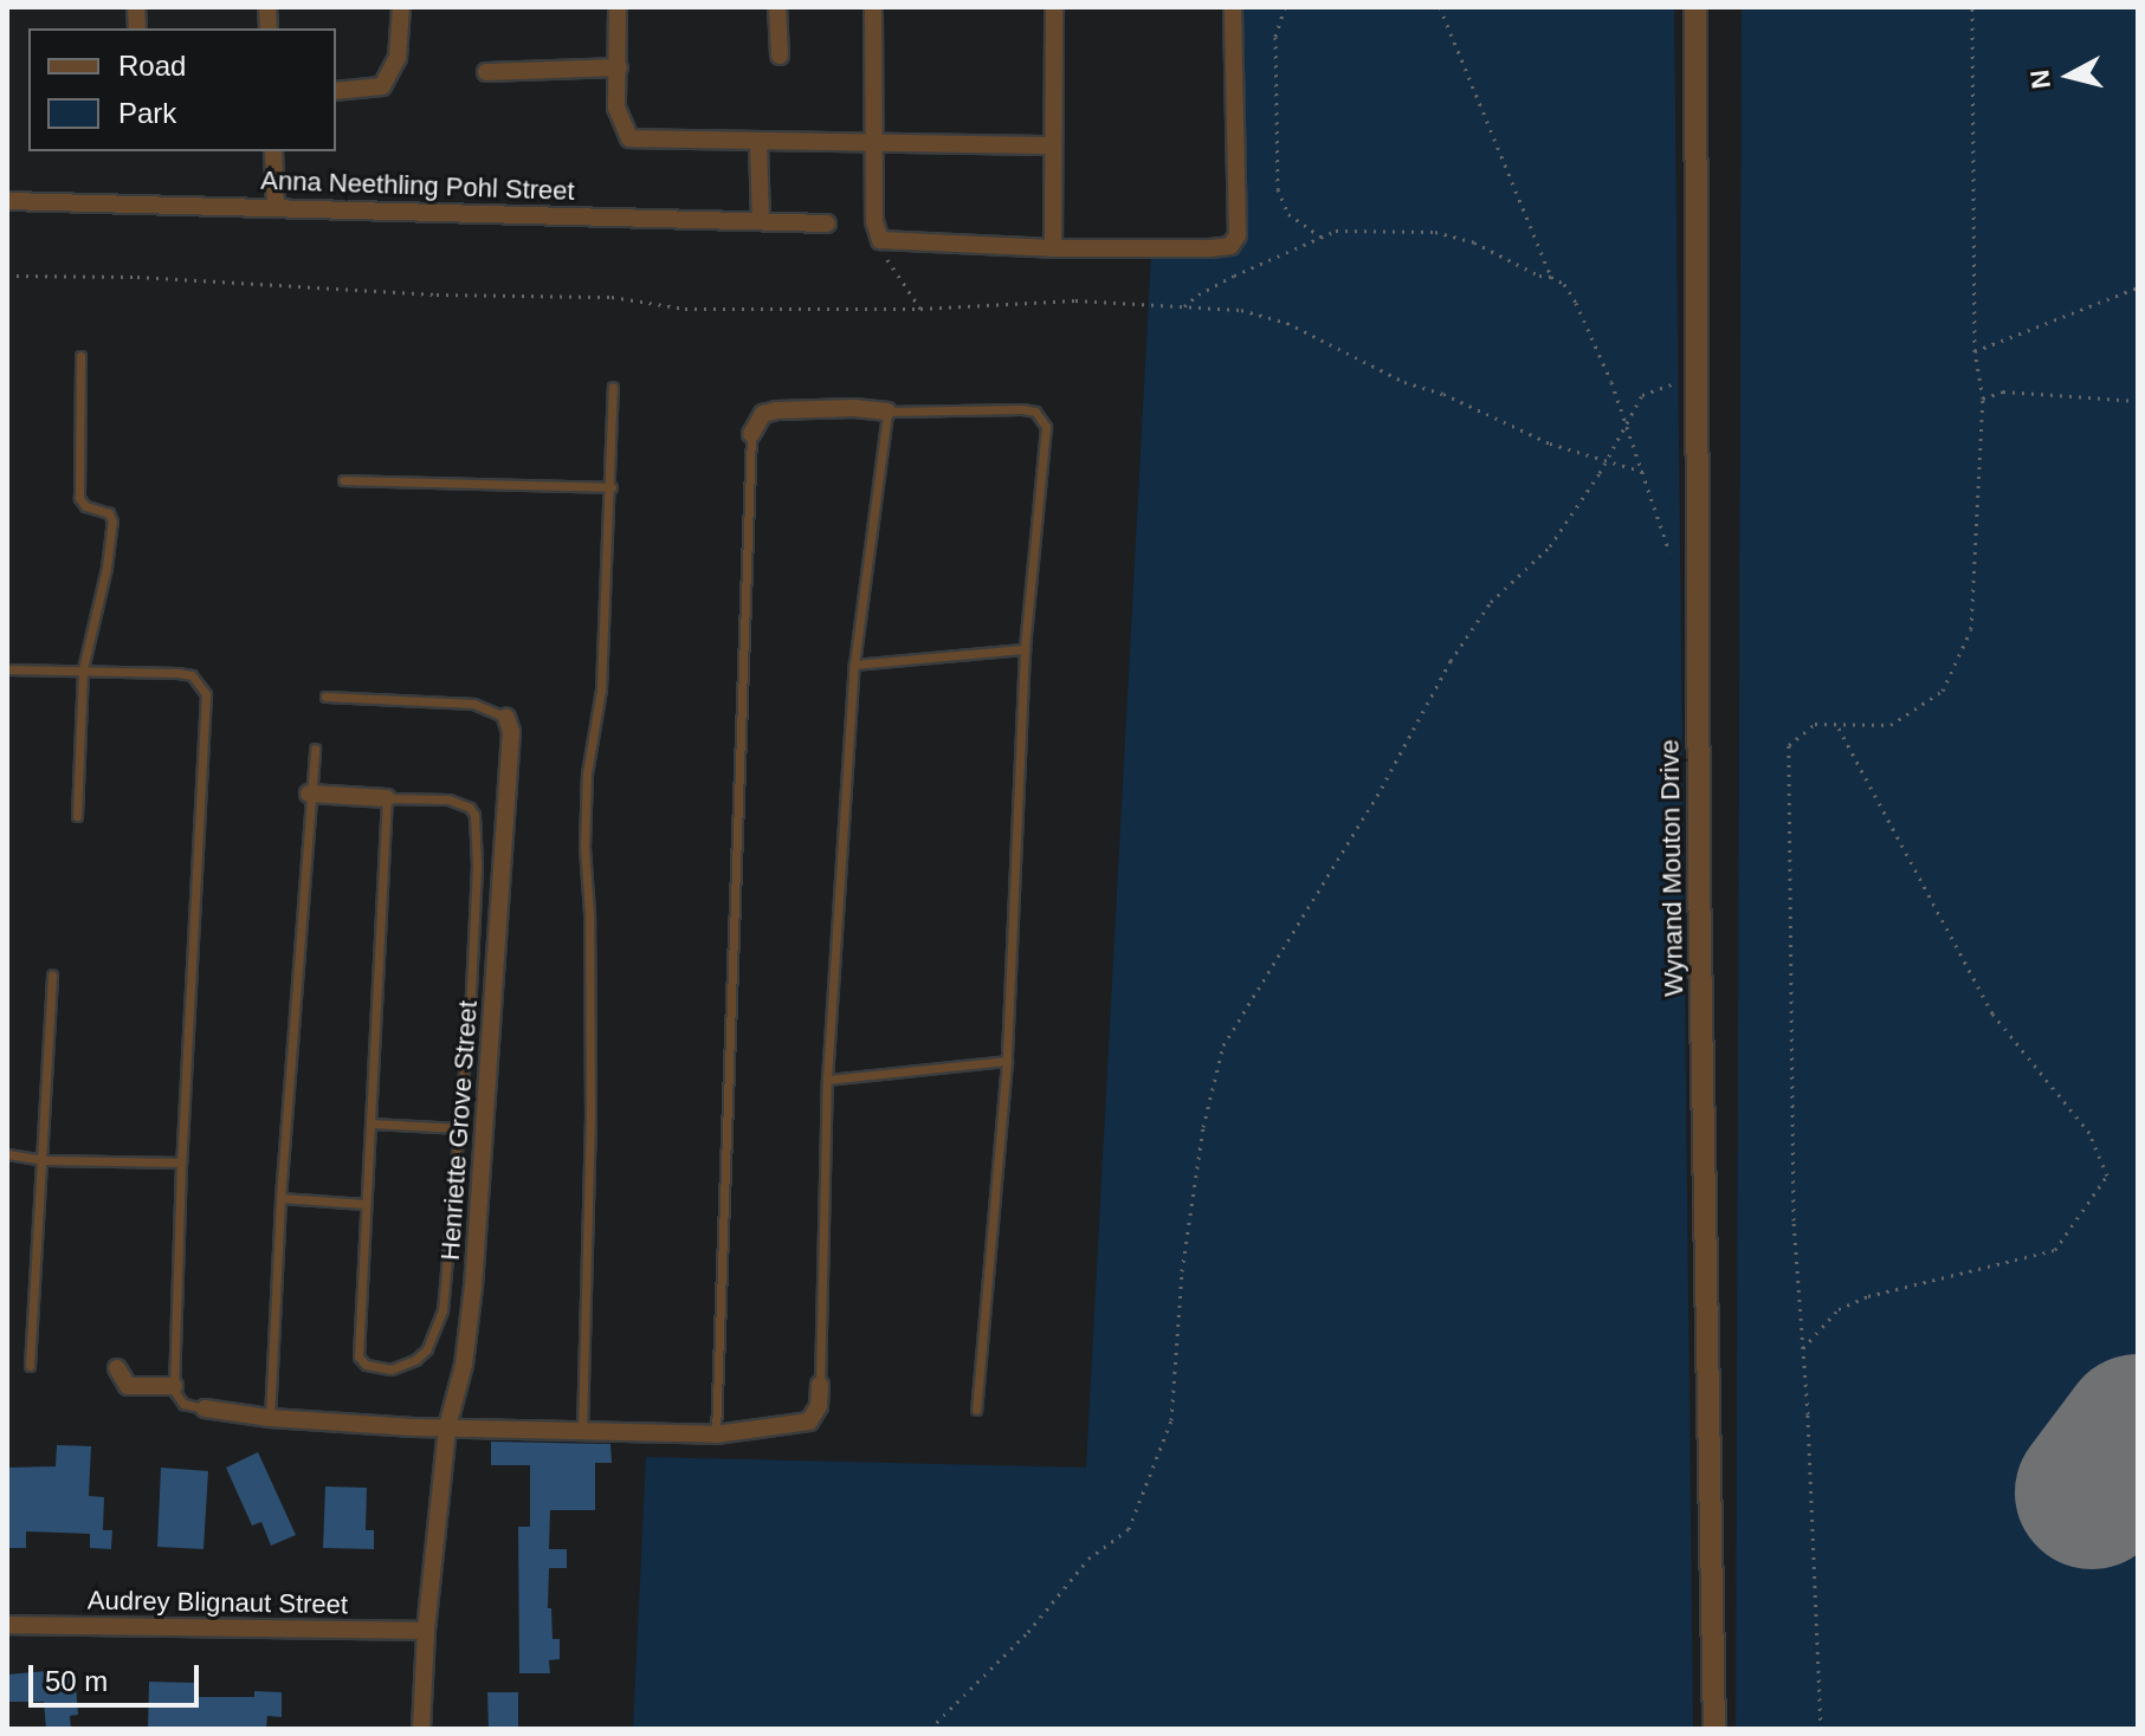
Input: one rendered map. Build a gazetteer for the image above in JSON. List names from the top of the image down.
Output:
{
  "streets": {
    "street": [
      "Anna Neethling Pohl Street",
      "Wynand Mouton Drive",
      "Henriette Grove Street",
      "Audrey Blignaut Street"
    ]
  },
  "crossings": [
    ["Henriette Grove Street", "Audrey Blignaut Street"]
  ],
  "legend": ["Road", "Park"],
  "scale_bar": "50 m",
  "north": "left"
}
